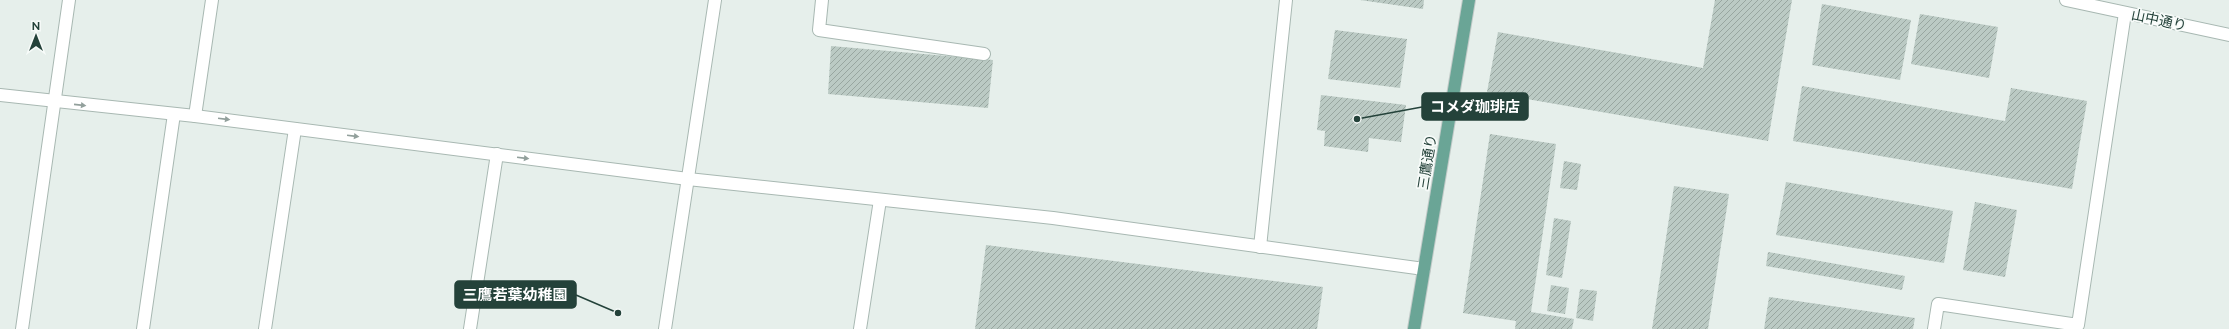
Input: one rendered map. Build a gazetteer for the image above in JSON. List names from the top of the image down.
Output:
{
  "streets": {
    "main road": ["三鷹通り"],
    "street": ["山中通り"]
  },
  "places": ["コメダ珈琲店", "三鷹若葉幼稚園"],
  "north": "top"
}
